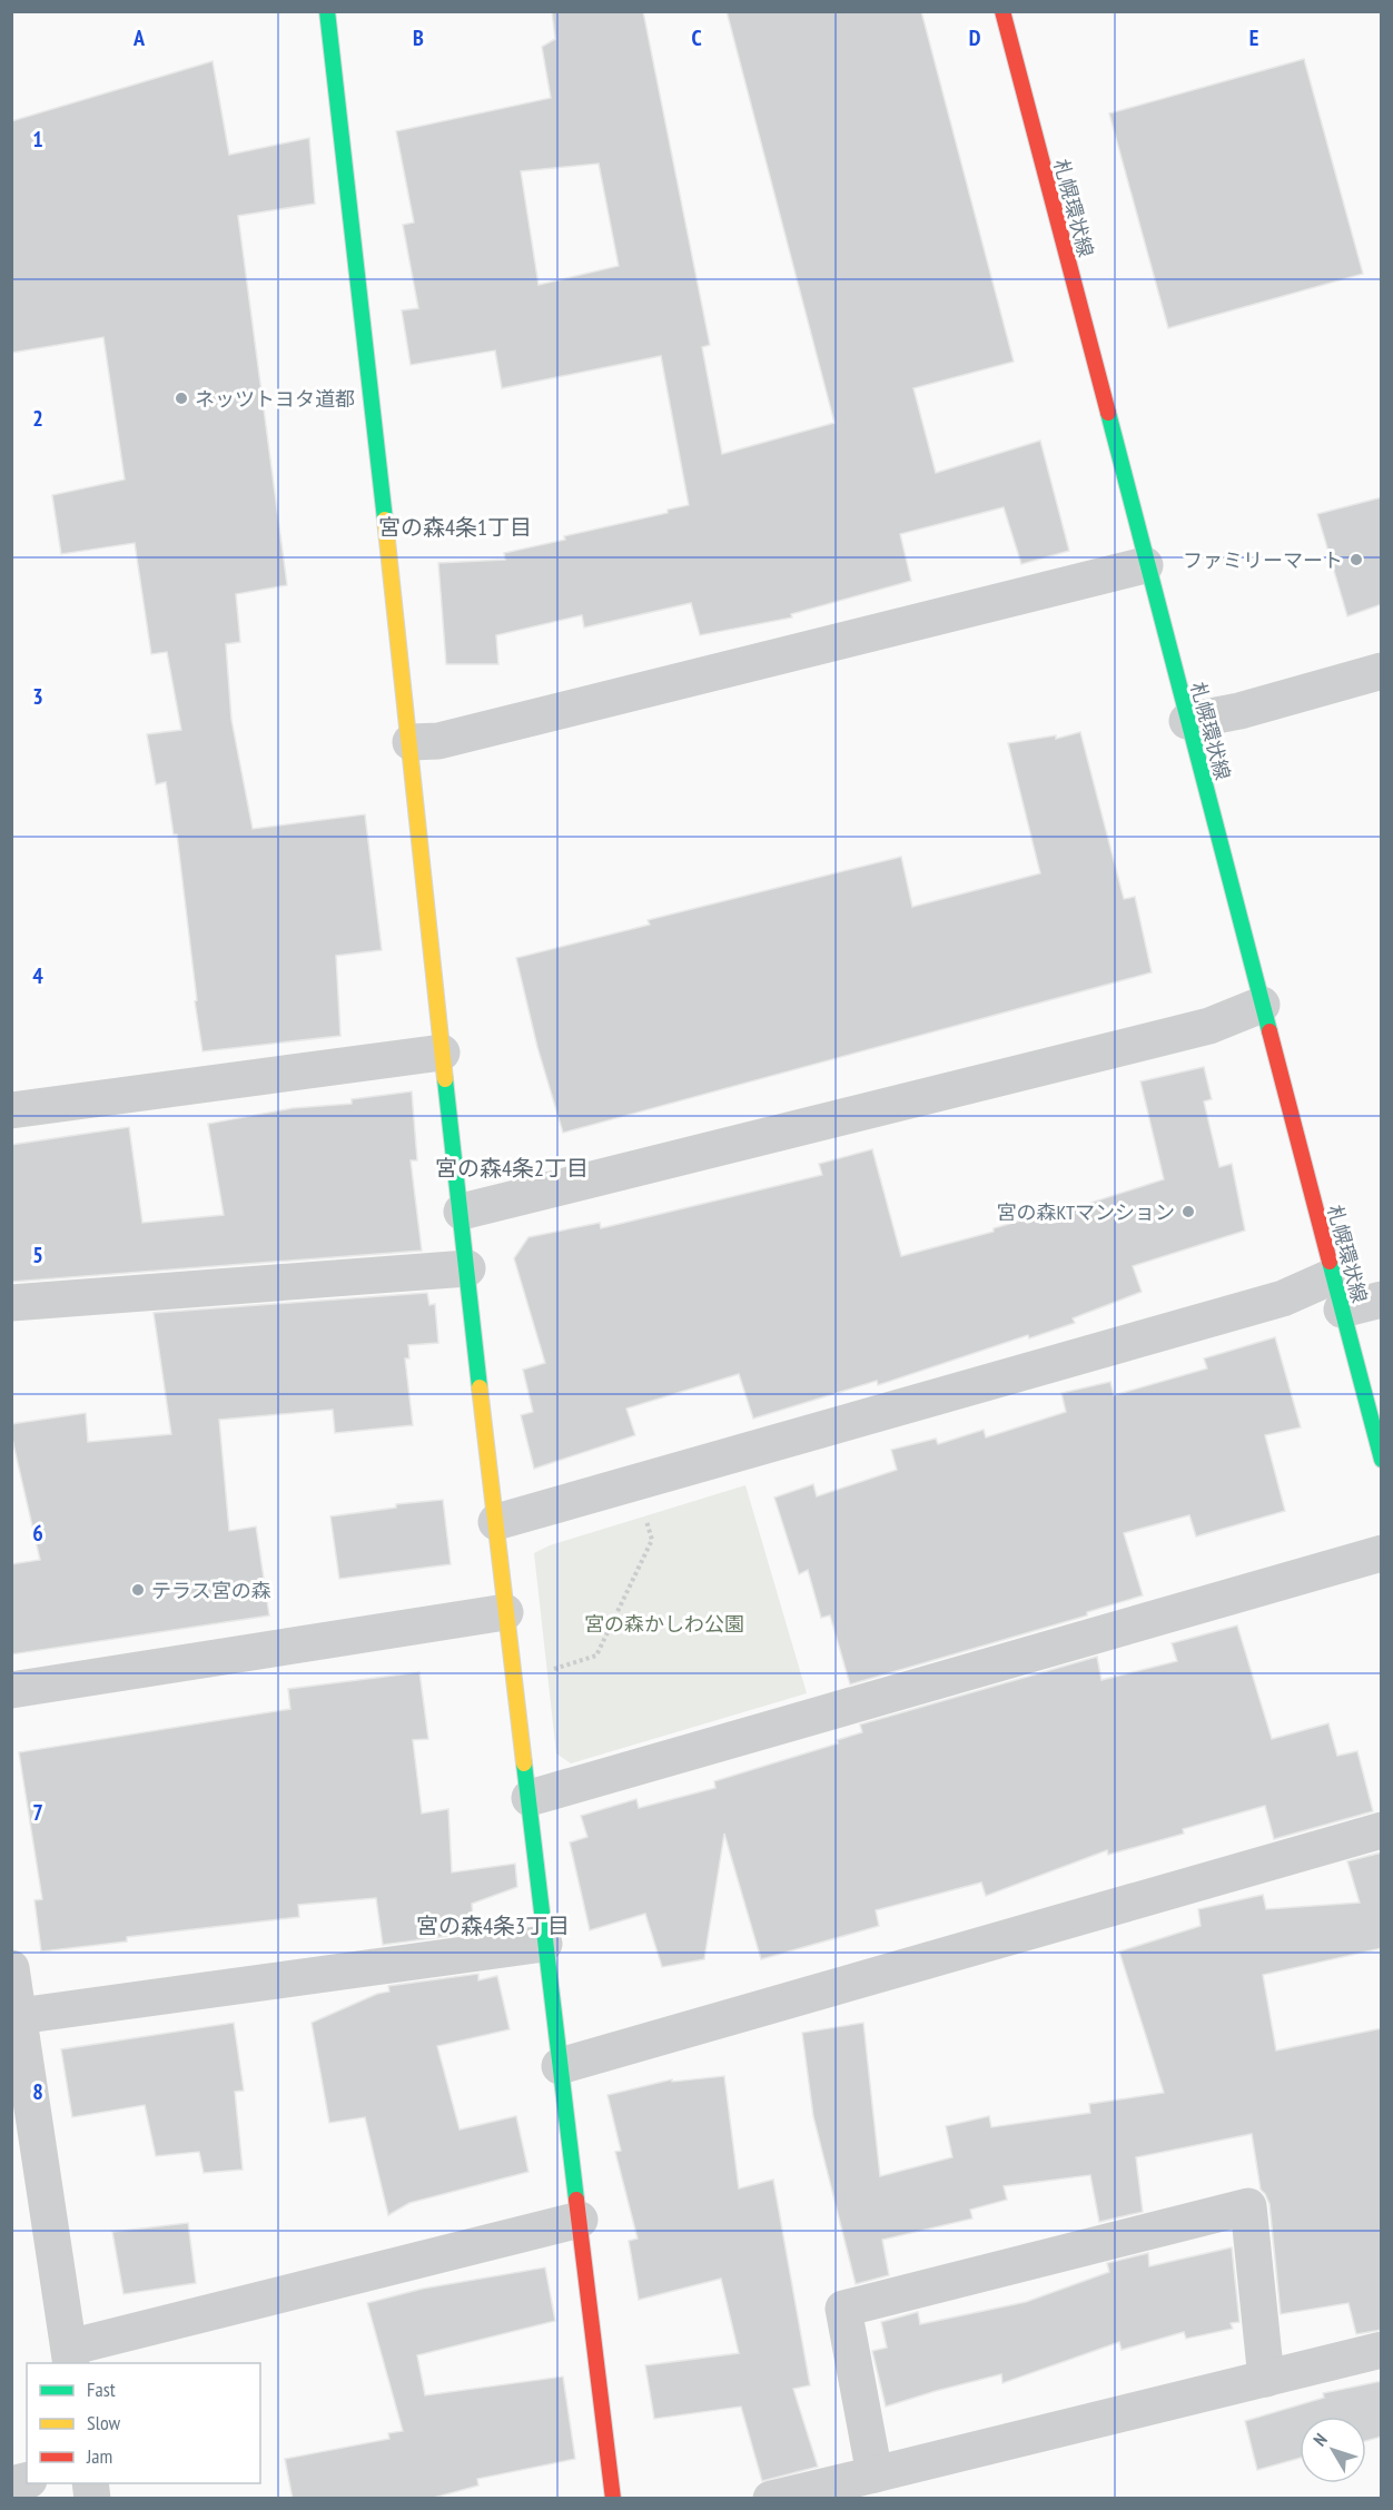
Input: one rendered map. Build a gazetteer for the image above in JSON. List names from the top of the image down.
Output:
{
  "streets": {
    "street": ["札幌環状線"]
  },
  "districts": ["宮の森4条1丁目", "宮の森4条2丁目", "宮の森4条3丁目"],
  "parks": ["宮の森かしわ公園"],
  "places": [
    "ネッツトヨタ道都",
    "ファミリーマート",
    "宮の森KTマンション",
    "テラス宮の森"
  ],
  "legend": ["Fast", "Slow", "Jam"],
  "north": "top left",
  "grid": {
    "columns": [
      "A",
      "B",
      "C",
      "D",
      "E"
    ],
    "rows": [
      "1",
      "2",
      "3",
      "4",
      "5",
      "6",
      "7",
      "8"
    ]
  }
}
